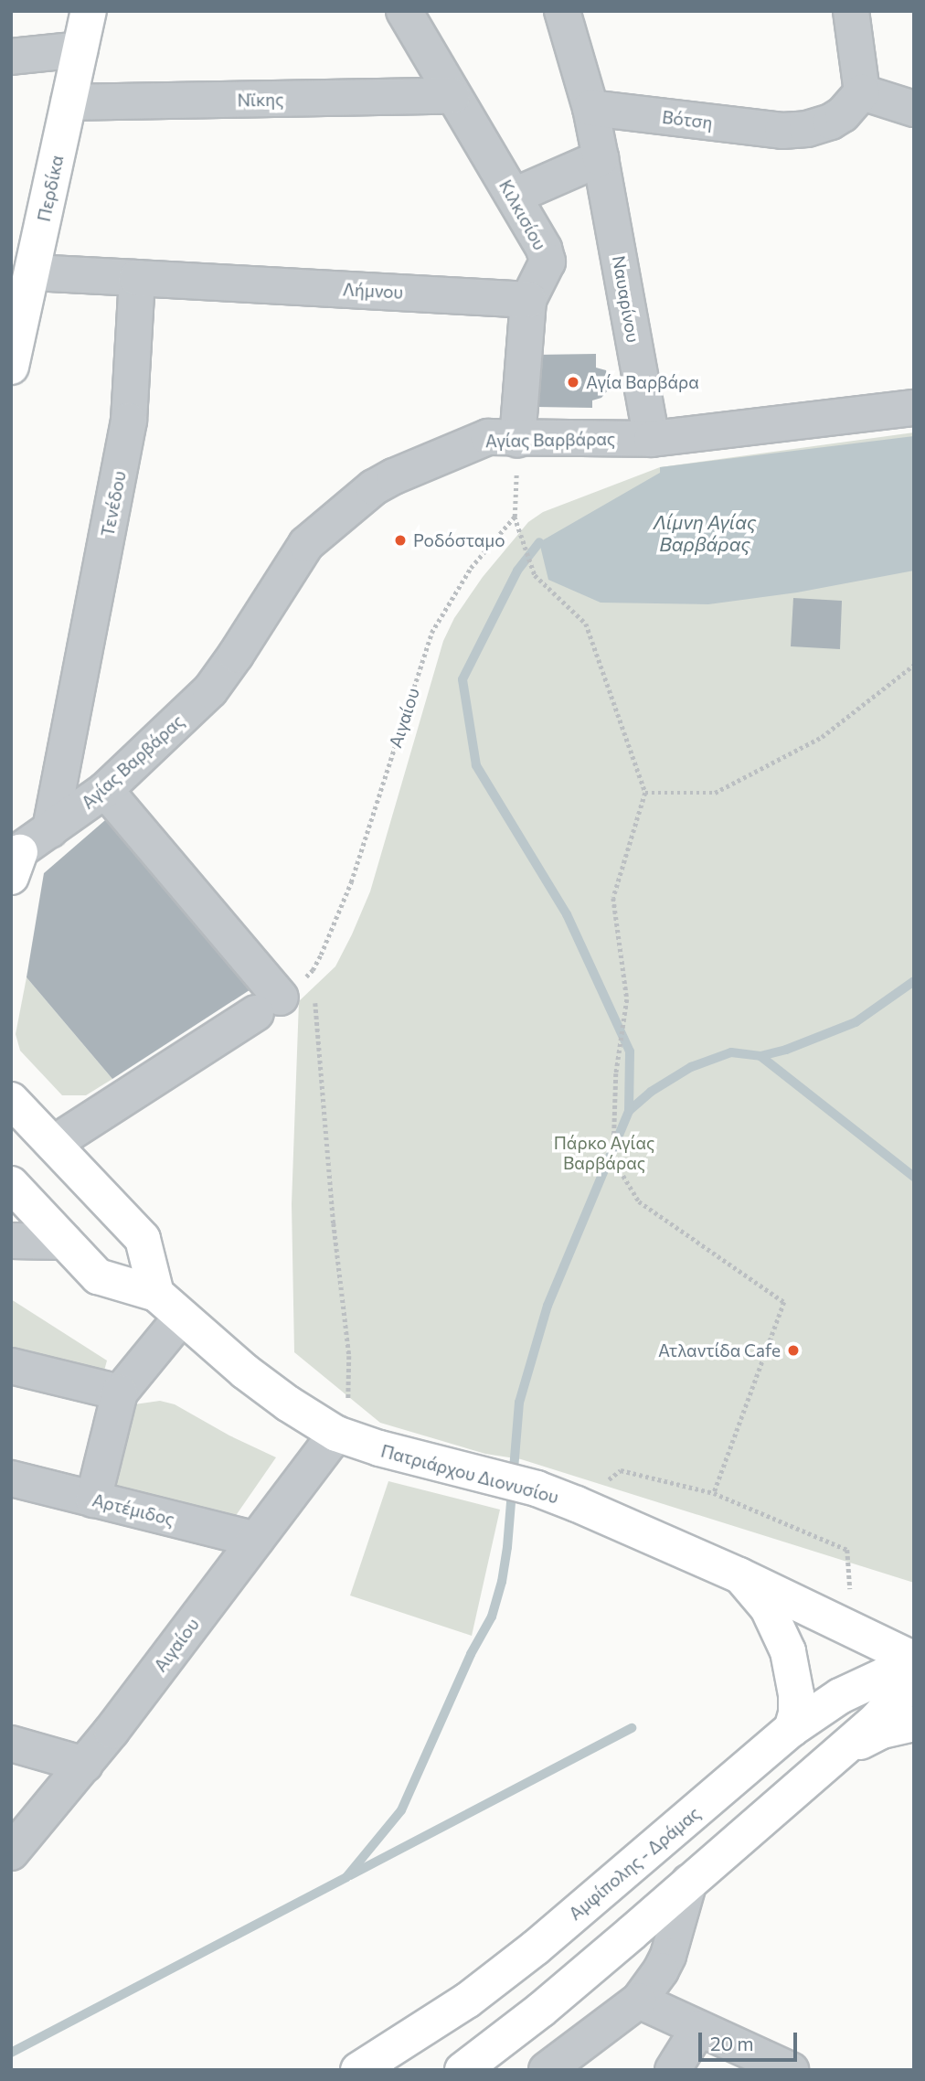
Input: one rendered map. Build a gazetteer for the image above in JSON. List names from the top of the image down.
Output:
{
  "streets": {
    "main road": ["Περδίκα", "Πατριάρχου Διονυσίου", "Αμφίπολης - Δράμας"],
    "street": [
      "Νϊκης",
      "Βότση",
      "Κιλκισίου",
      "Λήμνου",
      "Ναυαρίνου",
      "Αγίας Βαρβάρας",
      "Τενέδου",
      "Αιγαίου",
      "Αρτέμιδος"
    ]
  },
  "crossings": [
    ["Νϊκης", "Περδίκα"],
    ["Νϊκης", "Κιλκισίου"],
    ["Κιλκισίου", "Λήμνου"],
    ["Κιλκισίου", "Αγίας Βαρβάρας"],
    ["Λήμνου", "Τενέδου"],
    ["Ναυαρίνου", "Αγίας Βαρβάρας"],
    ["Αγίας Βαρβάρας", "Τενέδου"],
    ["Αιγαίου", "Πατριάρχου Διονυσίου"],
    ["Αιγαίου", "Αρτέμιδος"]
  ],
  "water": ["Λίμνη Αγίας Βαρβάρας"],
  "parks": ["Πάρκο Αγίας Βαρβάρας"],
  "places": ["Αγία Βαρβάρα", "Ροδόσταμο", "Ατλαντίδα Cafe"],
  "scale_bar": "20 m"
}
